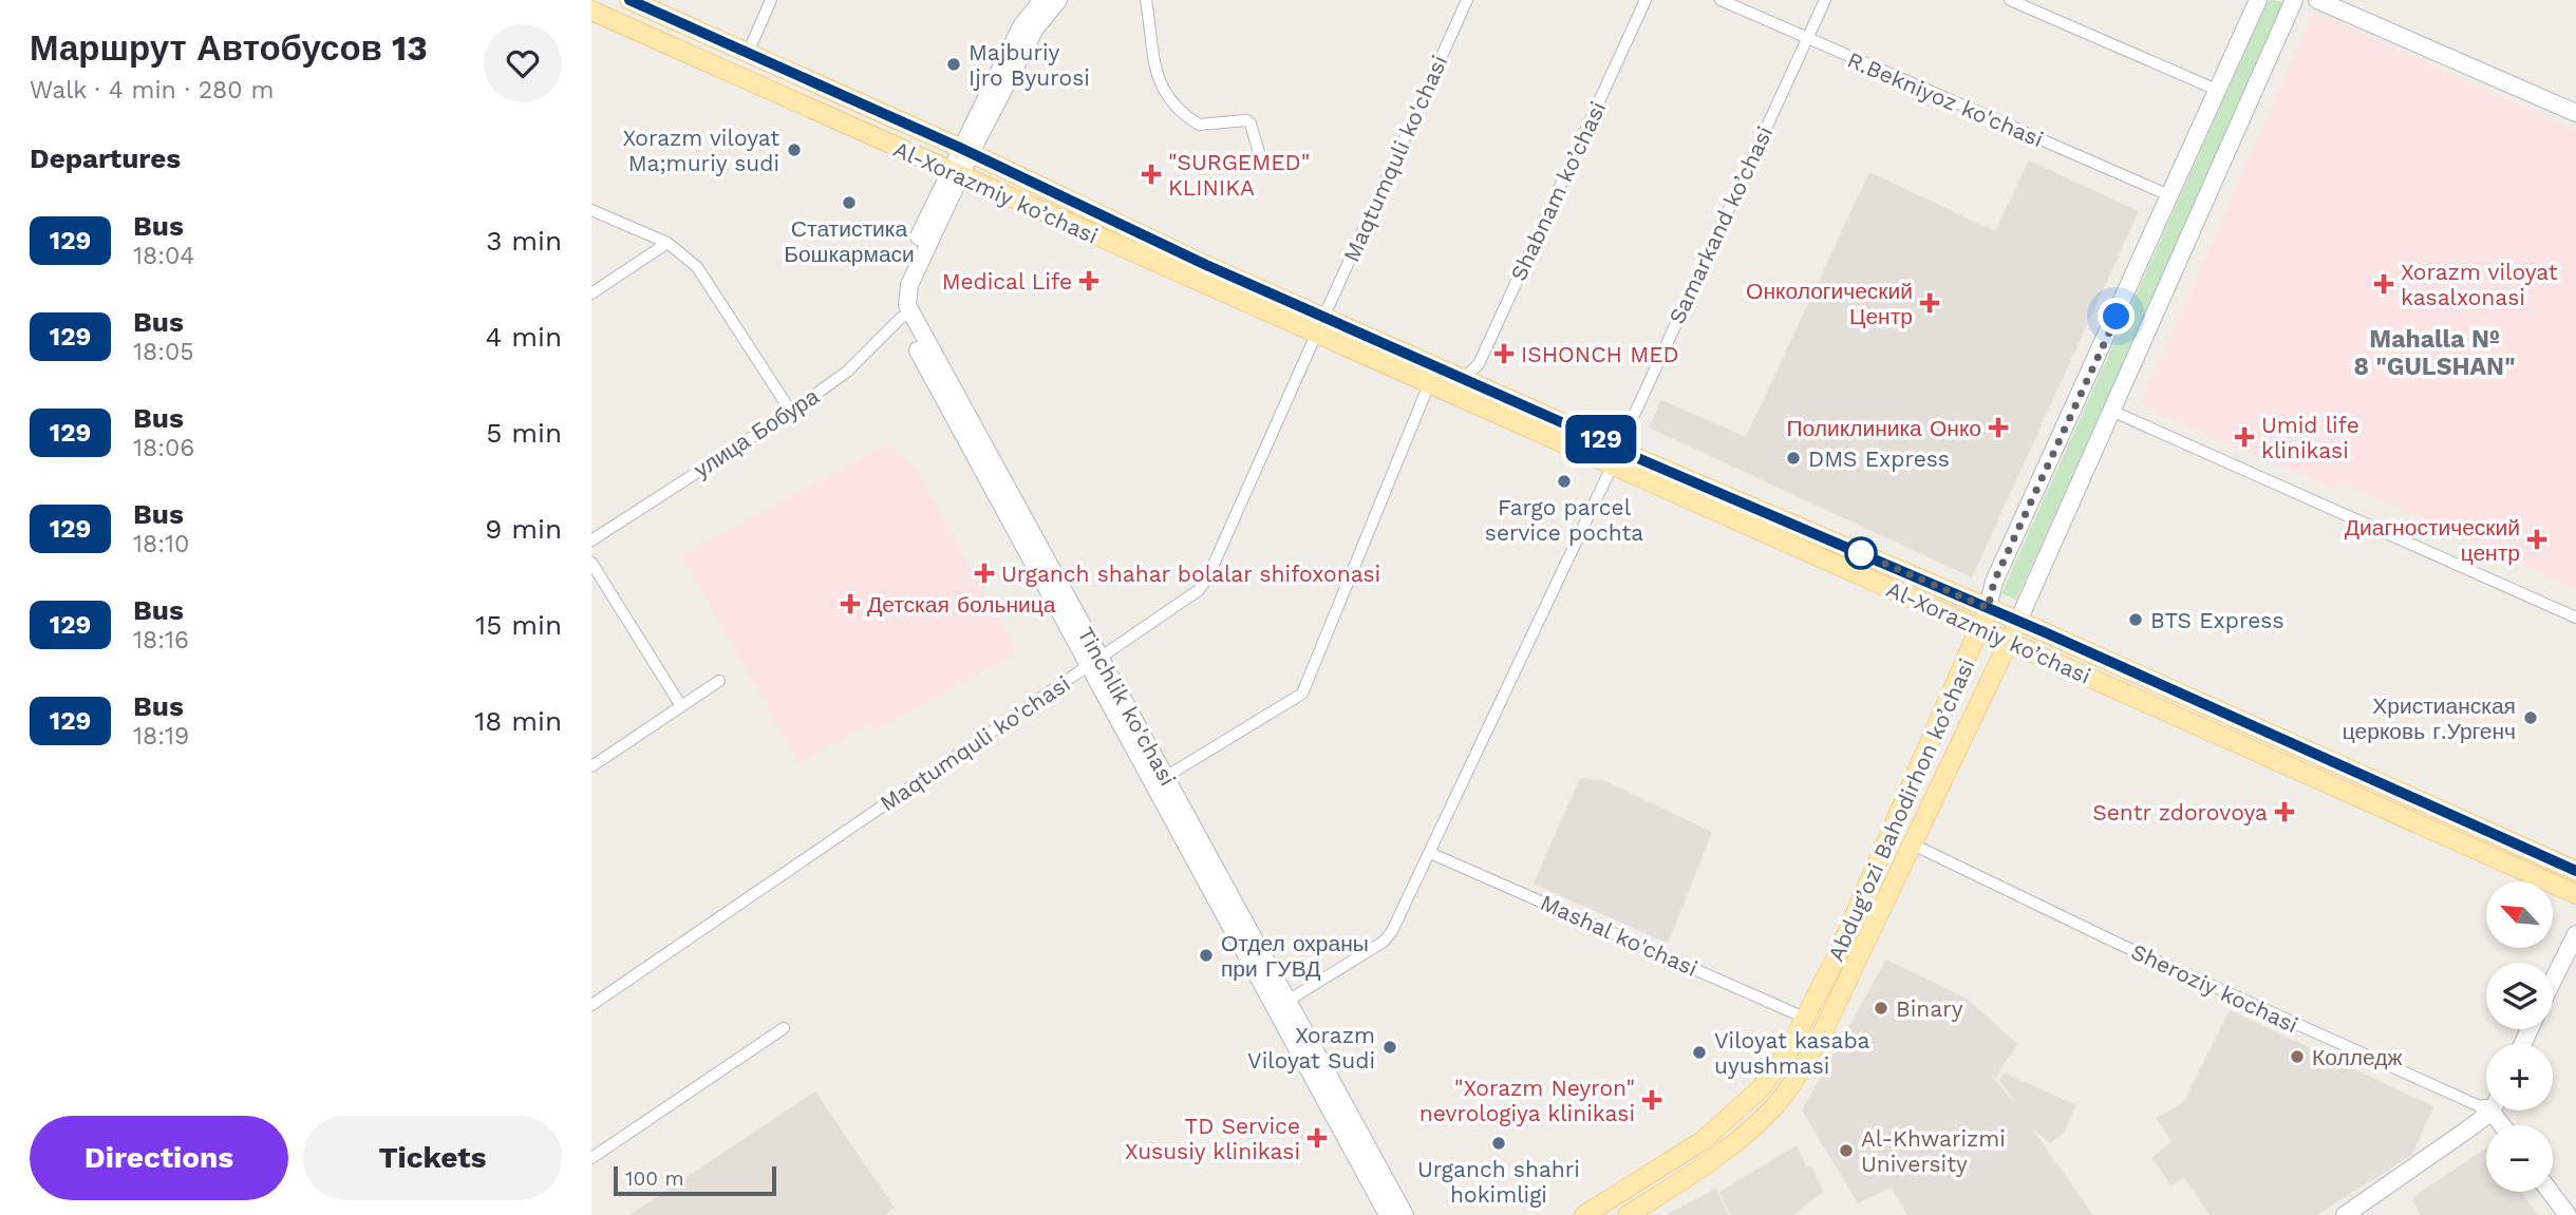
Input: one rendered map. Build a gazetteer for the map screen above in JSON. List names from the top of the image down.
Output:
{
  "streets": {
    "main road": ["Al-Xorazmiy ko’chasi", "Tinchlik ko'chasi", "Abdug’ozi Bahodirhon ko’chasi"],
    "street": [
      "R.Bekniyoz ko'chasi",
      "Maqtumquli ko'chasi",
      "Shabnam ko’chasi",
      "Samarkand ko’chasi",
      "улица Бобура",
      "Mashal ko'chasi",
      "Sheroziy kochasi"
    ]
  },
  "crossings": [
    ["R.Bekniyoz ko'chasi", "Samarkand ko’chasi"],
    ["R.Bekniyoz ko'chasi", "Abdug’ozi Bahodirhon ko’chasi"],
    ["Maqtumquli ko'chasi", "Al-Xorazmiy ko’chasi"],
    ["Maqtumquli ko'chasi", "Tinchlik ko'chasi"],
    ["Shabnam ko’chasi", "Al-Xorazmiy ko’chasi"],
    ["Al-Xorazmiy ko’chasi", "Samarkand ko’chasi"],
    ["Al-Xorazmiy ko’chasi", "Tinchlik ko'chasi"],
    ["Al-Xorazmiy ko’chasi", "Abdug’ozi Bahodirhon ko’chasi"],
    ["Samarkand ko’chasi", "Tinchlik ko'chasi"],
    ["Samarkand ko’chasi", "Mashal ko'chasi"],
    ["улица Бобура", "Tinchlik ko'chasi"],
    ["Abdug’ozi Bahodirhon ko’chasi", "Mashal ko'chasi"],
    ["Abdug’ozi Bahodirhon ko’chasi", "Sheroziy kochasi"]
  ],
  "districts": ["Mahalla № 8 \"GULSHAN\""],
  "places": {
    "other": [
      "Majburiy Ijro Byurosi",
      "Xorazm viloyat Ma;muriy sudi",
      "Статистика Бошкармаси",
      "DMS Express",
      "Fargo parcel service pochta",
      "BTS Express",
      "Христианская церковь г.Ургенч",
      "Отдел охраны при ГУВД",
      "Binary",
      "Xorazm Viloyat Sudi",
      "Viloyat kasaba uyushmasi",
      "Колледж",
      "Urganch shahri hokimligi",
      "Al-Khwarizmi University"
    ],
    "health": [
      "\"SURGEMED\" KLINIKA",
      "Medical Life",
      "Xorazm viloyat kasalxonasi",
      "Онкологический Центр",
      "ISHONCH MED",
      "Поликлиника Онко",
      "Umid life klinikasi",
      "Диагностический центр",
      "Urganch shahar bolalar shifoxonasi",
      "Детская больница",
      "Sentr zdorovoya",
      "\"Xorazm Neyron\" nevrologiya klinikasi",
      "TD Service Xususiy klinikasi"
    ]
  },
  "lines": ["bus line 129"],
  "scale_bar": "100 m",
  "north": "top left",
  "page": {
    "heading": [
      ["Маршрут Автобусов 13", "Walk · 4 min · 280 m"],
      "Departures"
    ],
    "on_map": "129",
    "list": [
      {
        "mark": "129",
        "name": "Bus",
        "note": "18:04",
        "value": "3 min"
      },
      {
        "mark": "129",
        "name": "Bus",
        "note": "18:05",
        "value": "4 min"
      },
      {
        "mark": "129",
        "name": "Bus",
        "note": "18:06",
        "value": "5 min"
      },
      {
        "mark": "129",
        "name": "Bus",
        "note": "18:10",
        "value": "9 min"
      },
      {
        "mark": "129",
        "name": "Bus",
        "note": "18:16",
        "value": "15 min"
      },
      {
        "mark": "129",
        "name": "Bus",
        "note": "18:19",
        "value": "18 min"
      }
    ],
    "map_buttons": ["+", "−"],
    "buttons": ["Directions", "Tickets"],
    "scale": "100 m"
  }
}
